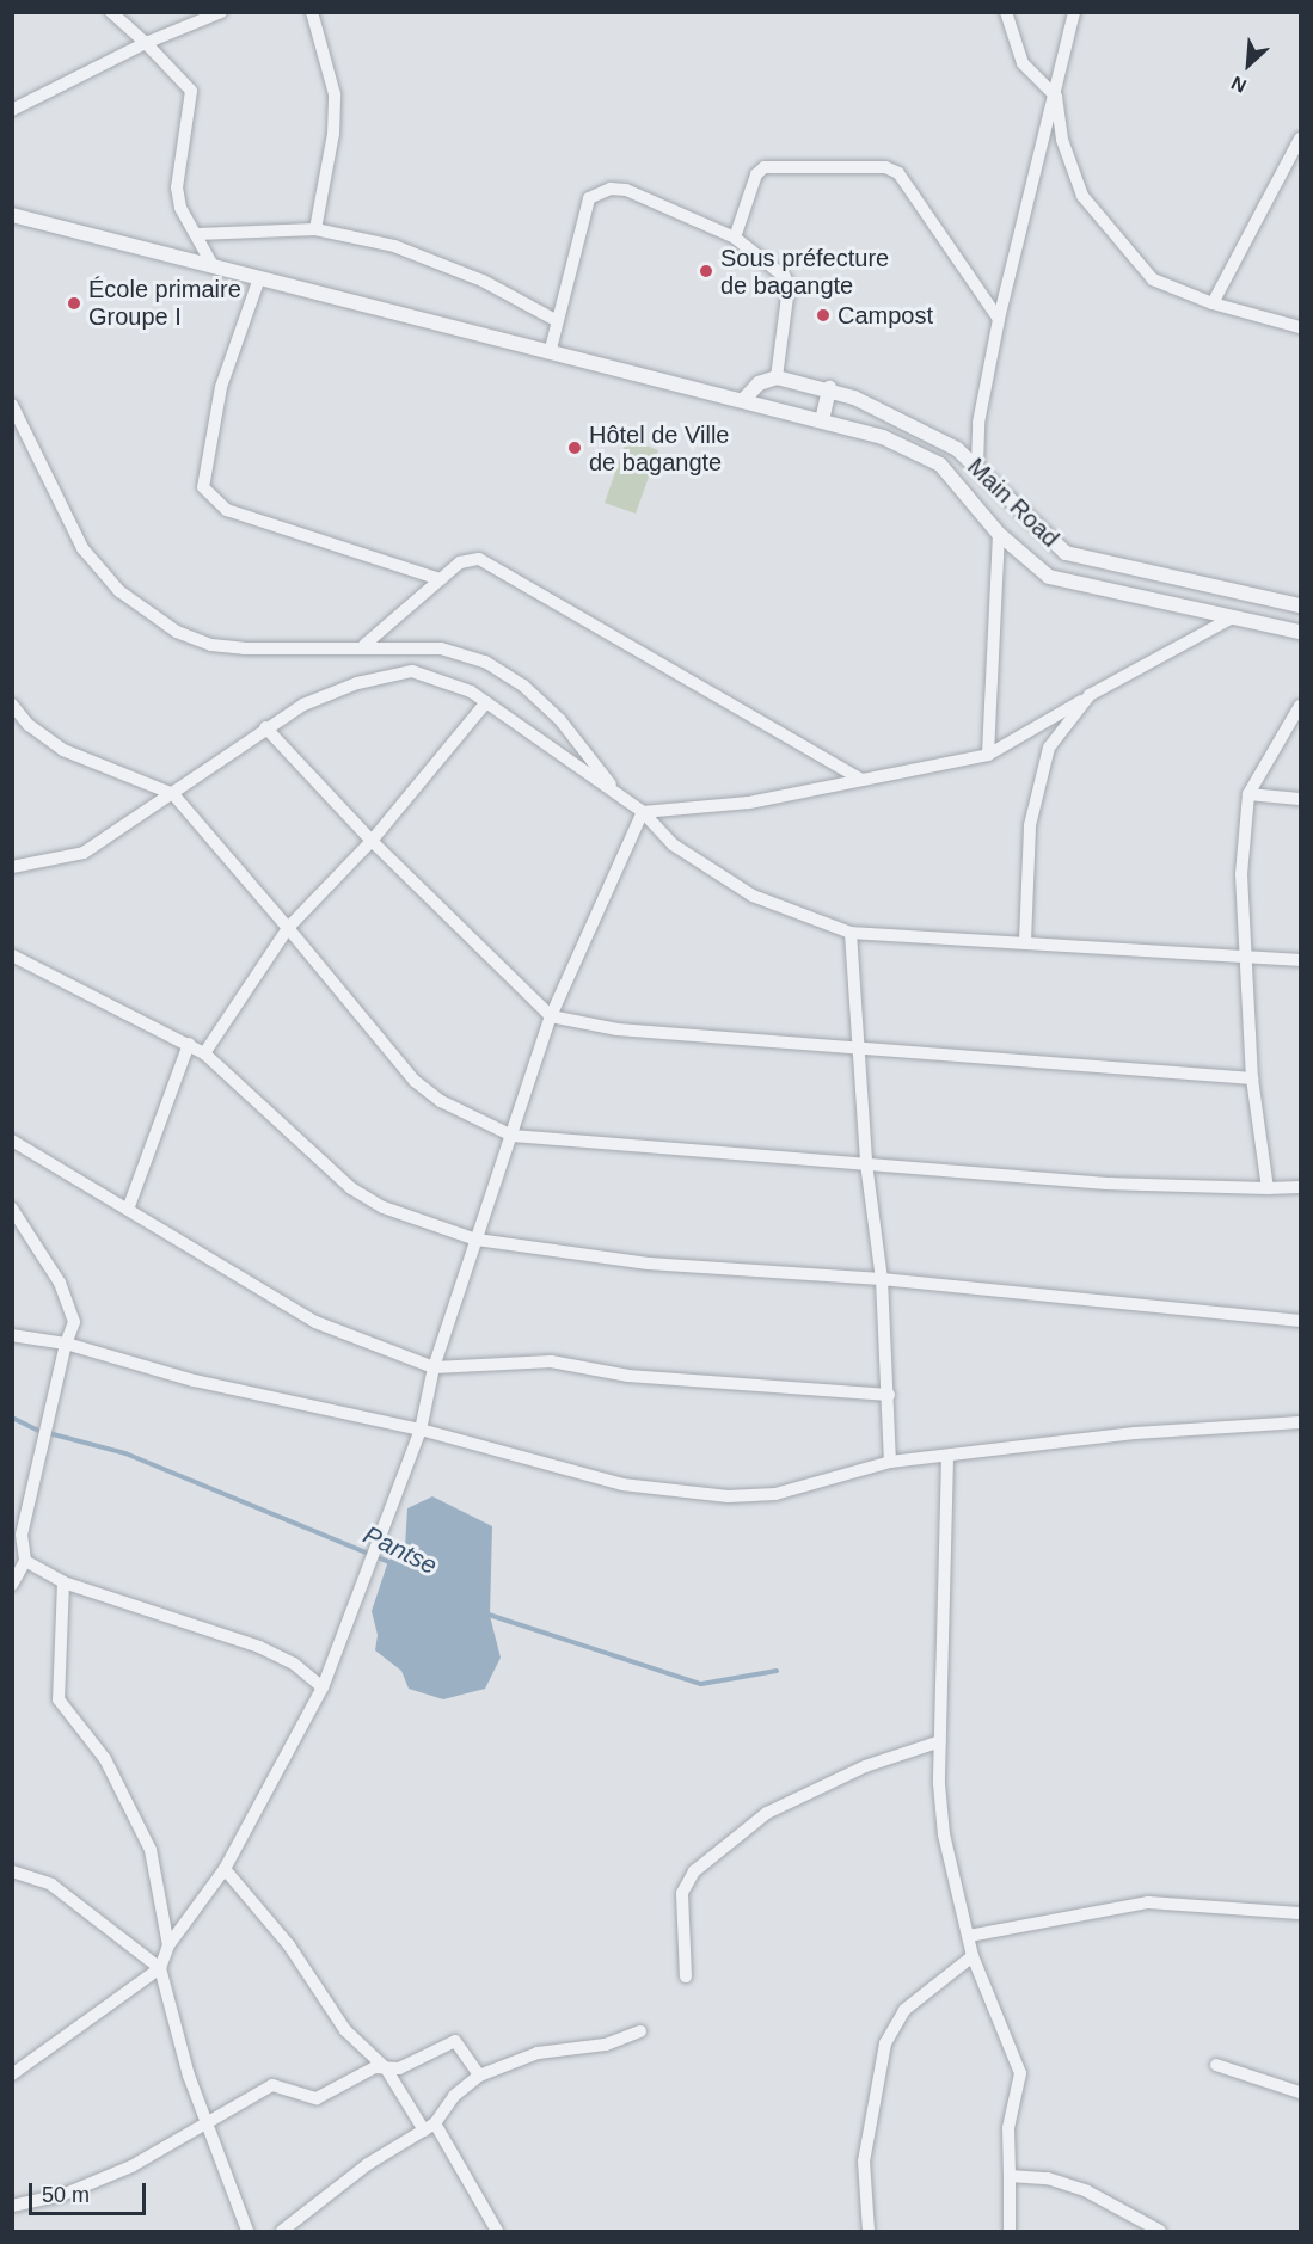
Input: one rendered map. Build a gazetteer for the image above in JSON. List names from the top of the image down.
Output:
{
  "streets": {
    "street": ["Main Road"]
  },
  "water": ["Pantse"],
  "places": [
    "Sous préfecture de bagangte",
    "École primaire Groupe I",
    "Campost",
    "Hôtel de Ville de bagangte"
  ],
  "scale_bar": "50 m",
  "north": "bottom left"
}
